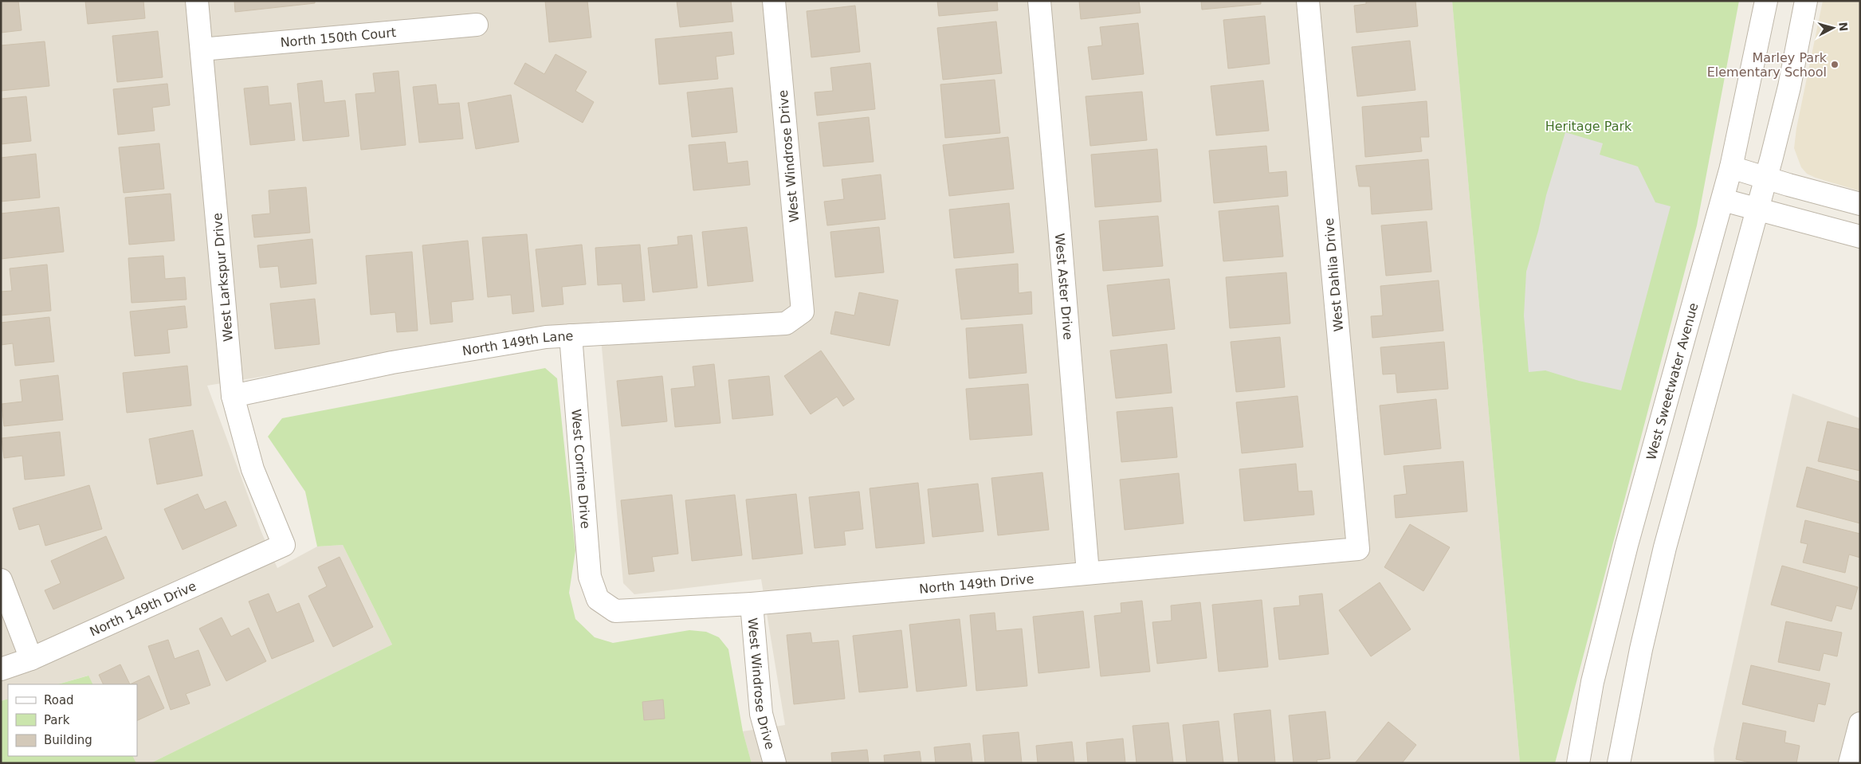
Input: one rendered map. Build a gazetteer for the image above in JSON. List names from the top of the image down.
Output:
{
  "streets": {
    "street": [
      "North 150th Court",
      "West Windrose Drive",
      "West Dahlia Drive",
      "West Larkspur Drive",
      "West Aster Drive",
      "North 149th Lane",
      "West Sweetwater Avenue",
      "West Corrine Drive",
      "North 149th Drive"
    ]
  },
  "crossings": [
    ["North 150th Court", "West Larkspur Drive"],
    ["West Windrose Drive", "North 149th Lane"],
    ["West Windrose Drive", "North 149th Drive"],
    ["West Dahlia Drive", "North 149th Drive"],
    ["West Larkspur Drive", "North 149th Lane"],
    ["West Larkspur Drive", "North 149th Drive"],
    ["West Aster Drive", "North 149th Drive"],
    ["North 149th Lane", "West Corrine Drive"],
    ["West Corrine Drive", "North 149th Drive"]
  ],
  "parks": ["Heritage Park"],
  "places": ["Marley Park Elementary School"],
  "legend": ["Road", "Park", "Building"],
  "north": "right"
}
